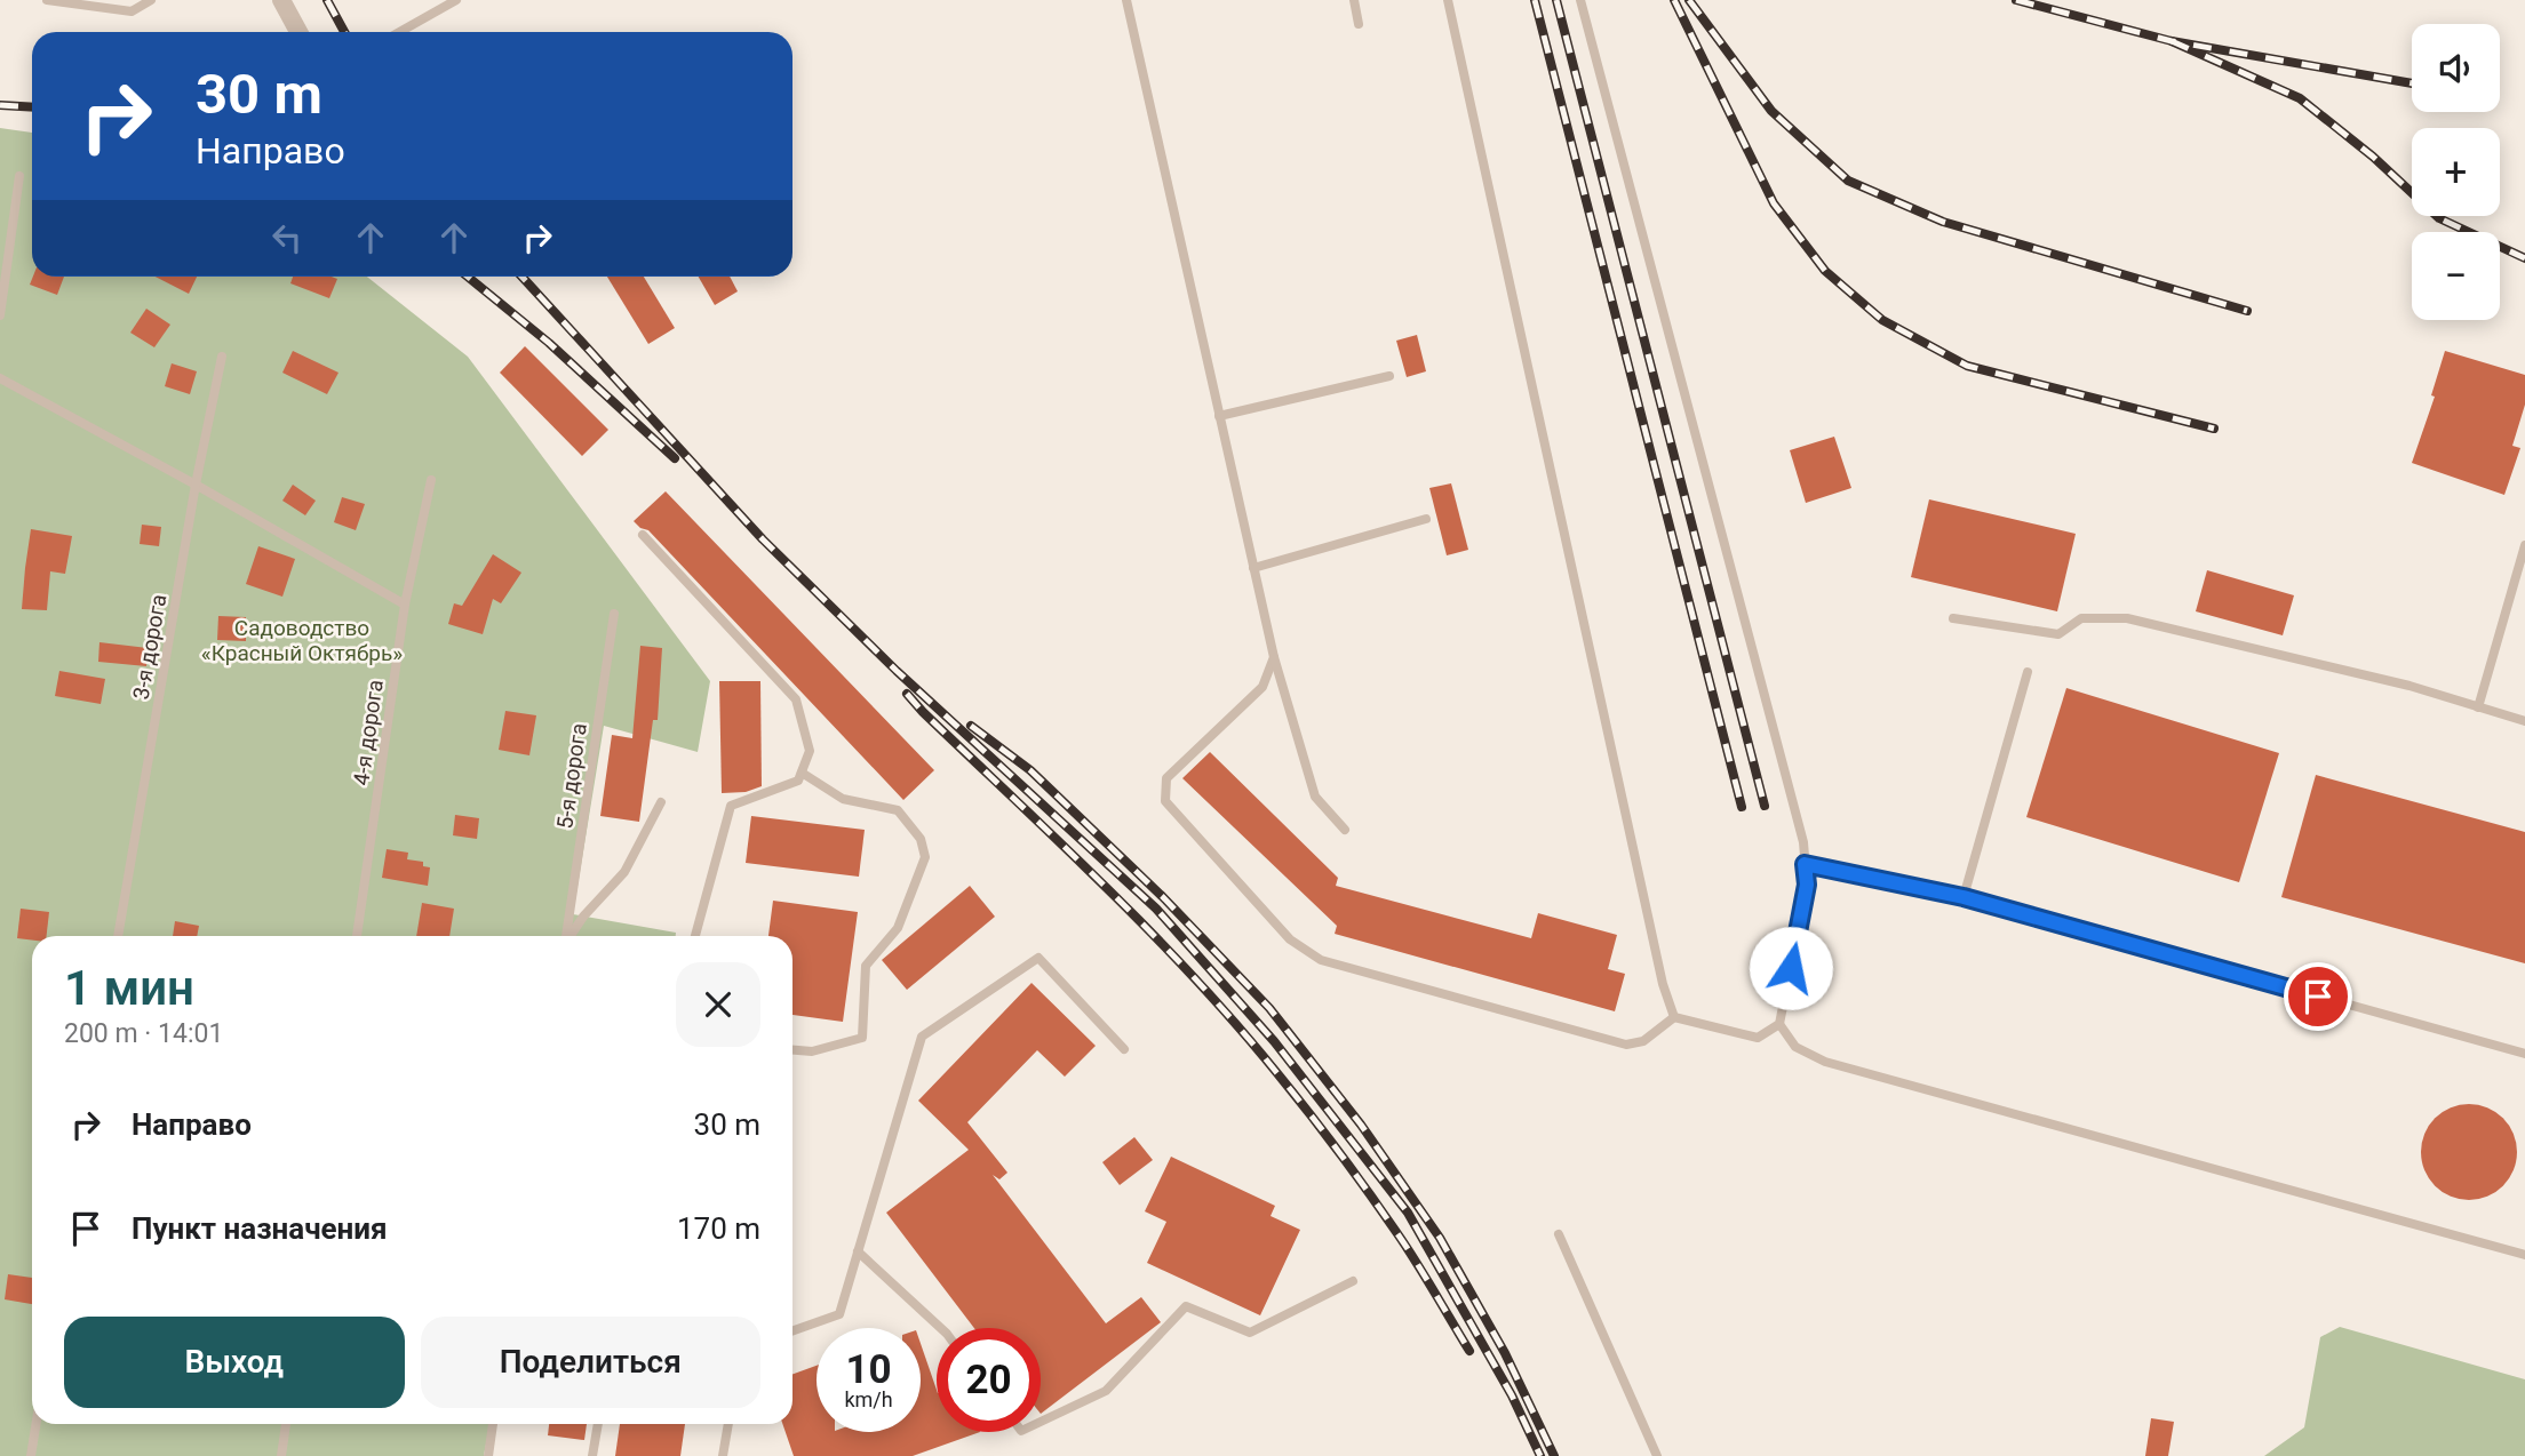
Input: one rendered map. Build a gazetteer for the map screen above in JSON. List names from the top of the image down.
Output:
{
  "streets": {
    "lane": ["3-я дорога", "4-я дорога", "5-я дорога"]
  },
  "parks": ["Садоводство «Красный Октябрь»"],
  "page": {
    "map_buttons": ["+", "−"],
    "turn": ["30 m", "Направо"],
    "heading": ["1 мин", "200 m · 14:01"],
    "list": [
      {
        "name": "Направо",
        "value": "30 m"
      },
      {
        "name": "Пункт назначения",
        "value": "170 m"
      }
    ],
    "buttons": ["Выход", "Поделиться"],
    "speed": "10 km/h",
    "limit": "20"
  }
}
